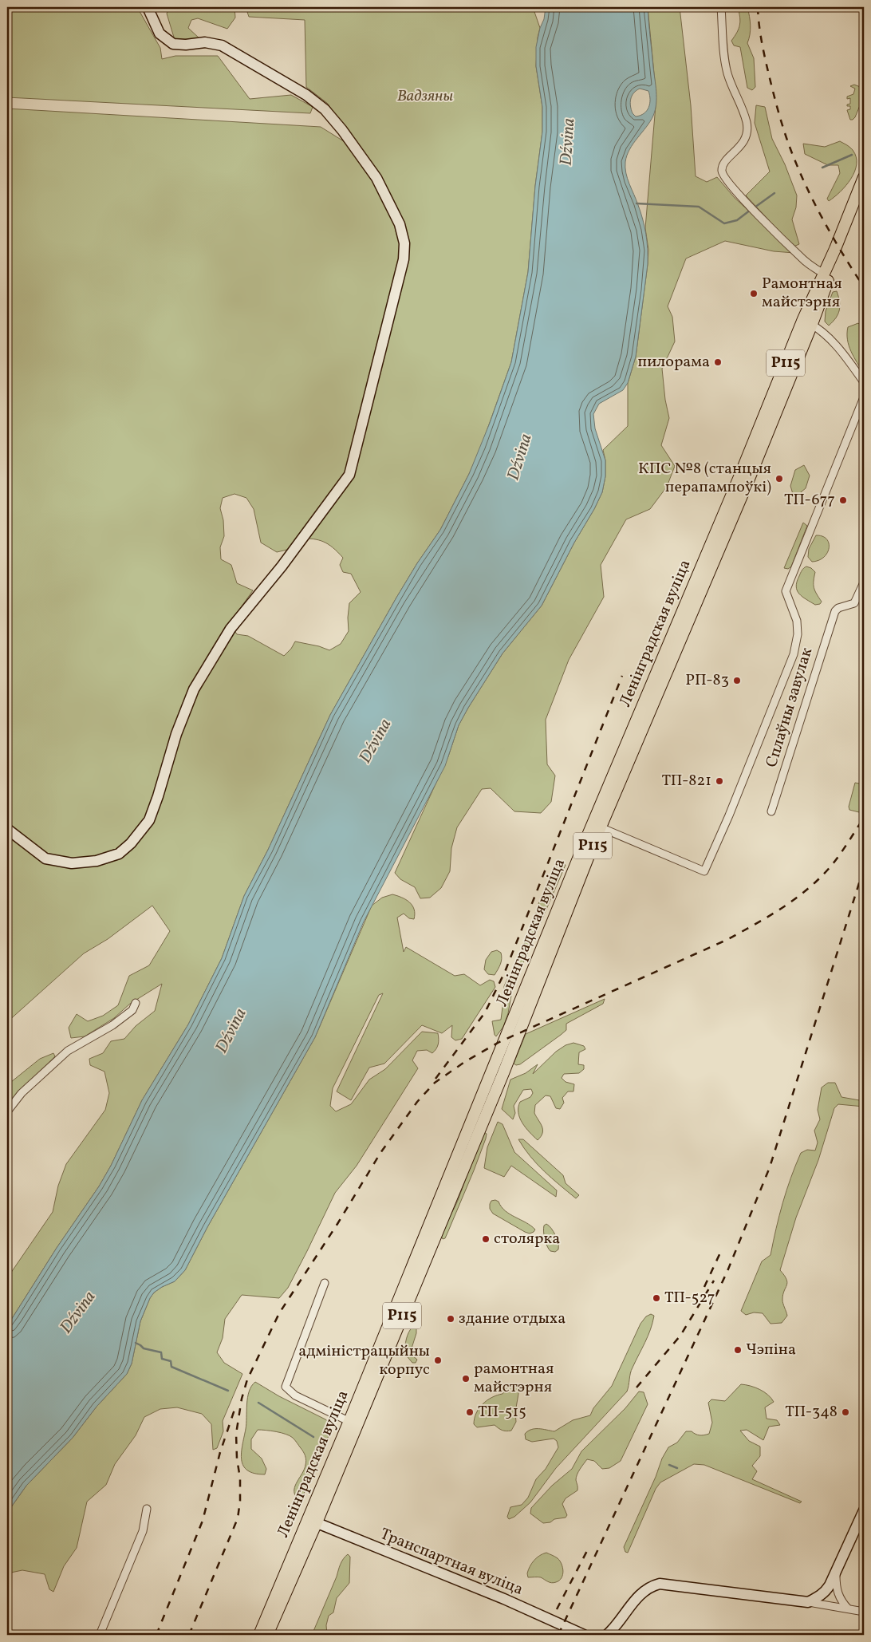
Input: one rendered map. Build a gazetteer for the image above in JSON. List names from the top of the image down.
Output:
{
  "streets": {
    "main road": ["Р115", "Ленінградская вуліца"],
    "street": ["Сплаўны завулак", "Транспартная вуліца"]
  },
  "crossings": [
    ["Ленінградская вуліца", "Транспартная вуліца"]
  ],
  "water": ["Dźvina"],
  "parks": ["Вадзяны"],
  "places": [
    "Рамонтная майстэрня",
    "пилорама",
    "КПС №8 (станцыя перапампоўкі)",
    "ТП-677",
    "РП-83",
    "ТП-821",
    "столярка",
    "ТП-527",
    "здание отдыха",
    "Чэпіна",
    "адміністрацыйны корпус",
    "рамонтная майстэрня",
    "ТП-515",
    "ТП-348"
  ]
}
